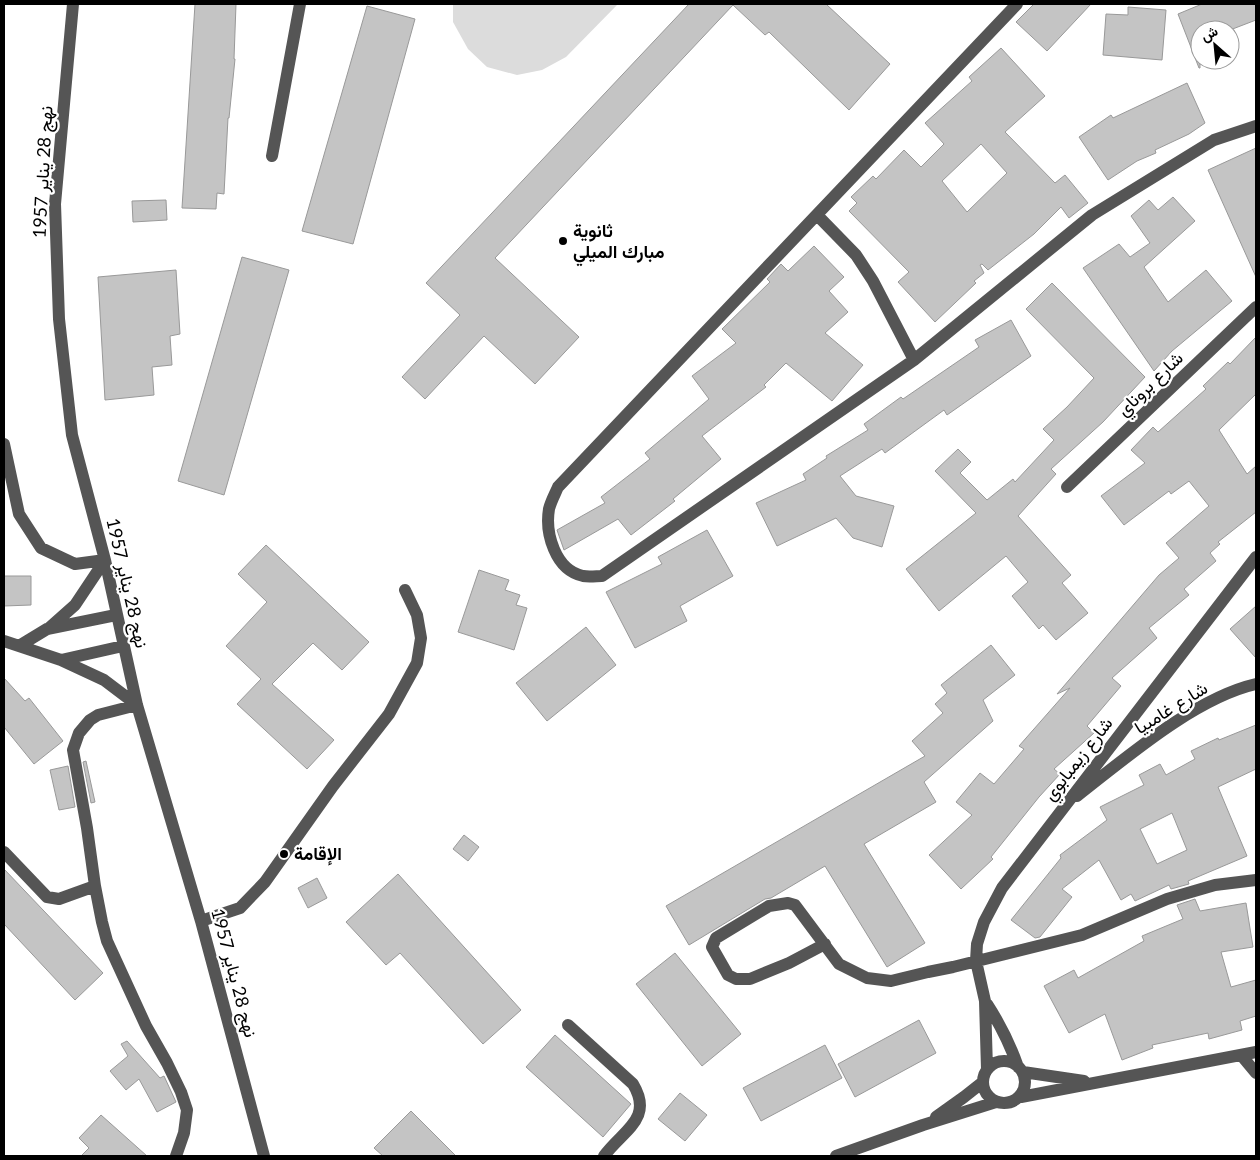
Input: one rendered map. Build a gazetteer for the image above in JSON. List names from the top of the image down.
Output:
{
  "streets": {
    "street": [
      "نهج 28 يناير 1957",
      "شارع بروناي",
      "شارع غامبيا",
      "شارع زيمبابوي"
    ]
  },
  "crossings": [
    ["شارع غامبيا", "شارع زيمبابوي"]
  ],
  "places": ["ثانوية مبارك الميلي", "الإقامة"],
  "north": "top left"
}
